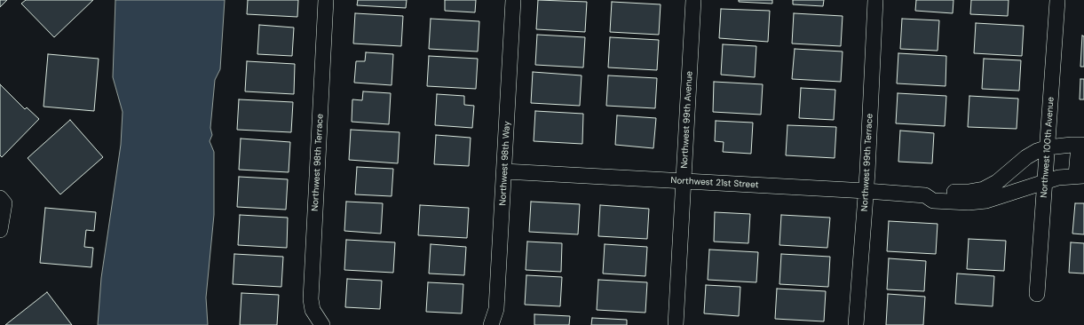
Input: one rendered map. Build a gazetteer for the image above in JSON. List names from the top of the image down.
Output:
{
  "streets": {
    "street": [
      "Northwest 99th Avenue",
      "Northwest 100th Avenue",
      "Northwest 98th Terrace",
      "Northwest 99th Terrace",
      "Northwest 98th Way",
      "Northwest 21st Street"
    ]
  },
  "crossings": [
    ["Northwest 99th Avenue", "Northwest 21st Street"],
    ["Northwest 100th Avenue", "Northwest 21st Street"],
    ["Northwest 99th Terrace", "Northwest 21st Street"],
    ["Northwest 98th Way", "Northwest 21st Street"]
  ]
}
